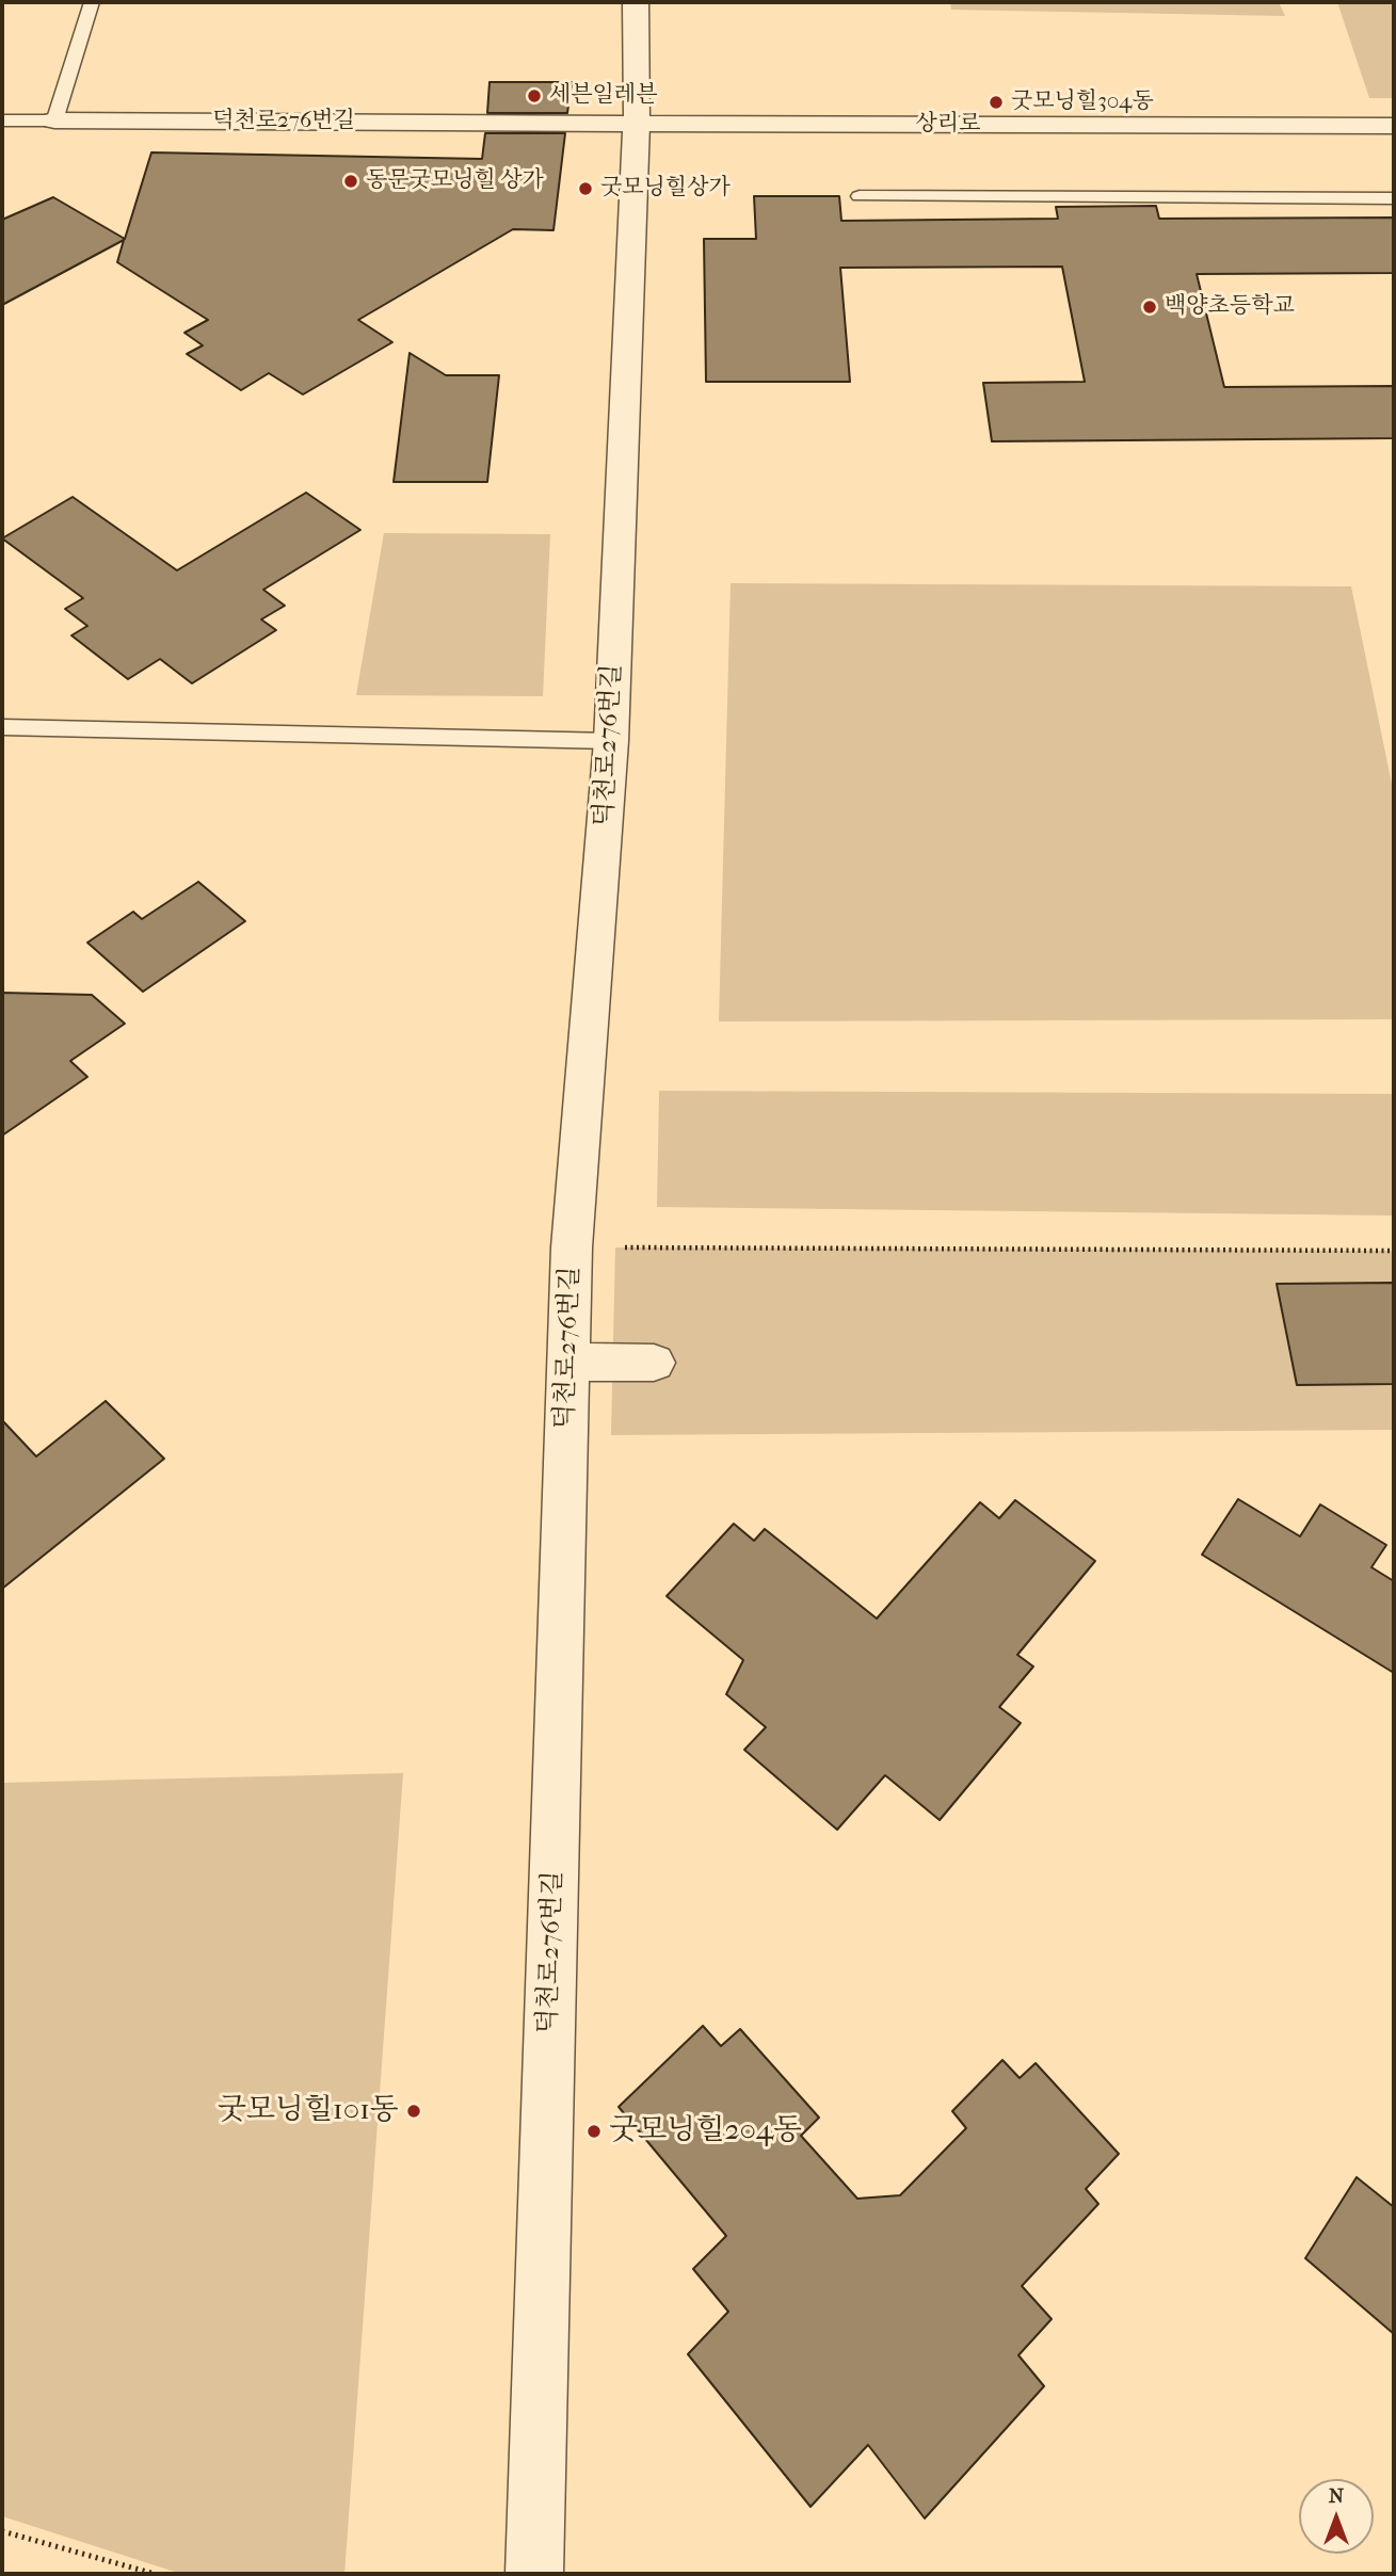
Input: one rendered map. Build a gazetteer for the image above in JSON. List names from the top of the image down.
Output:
{
  "streets": {
    "street": ["덕천로276번길", "상리로"]
  },
  "crossings": [
    ["덕천로276번길", "상리로"]
  ],
  "places": [
    "세븐일레븐",
    "굿모닝힐304동",
    "동문굿모닝힐 상가",
    "굿모닝힐상가",
    "백양초등학교",
    "굿모닝힐101동",
    "굿모닝힐204동"
  ],
  "north": "top"
}
